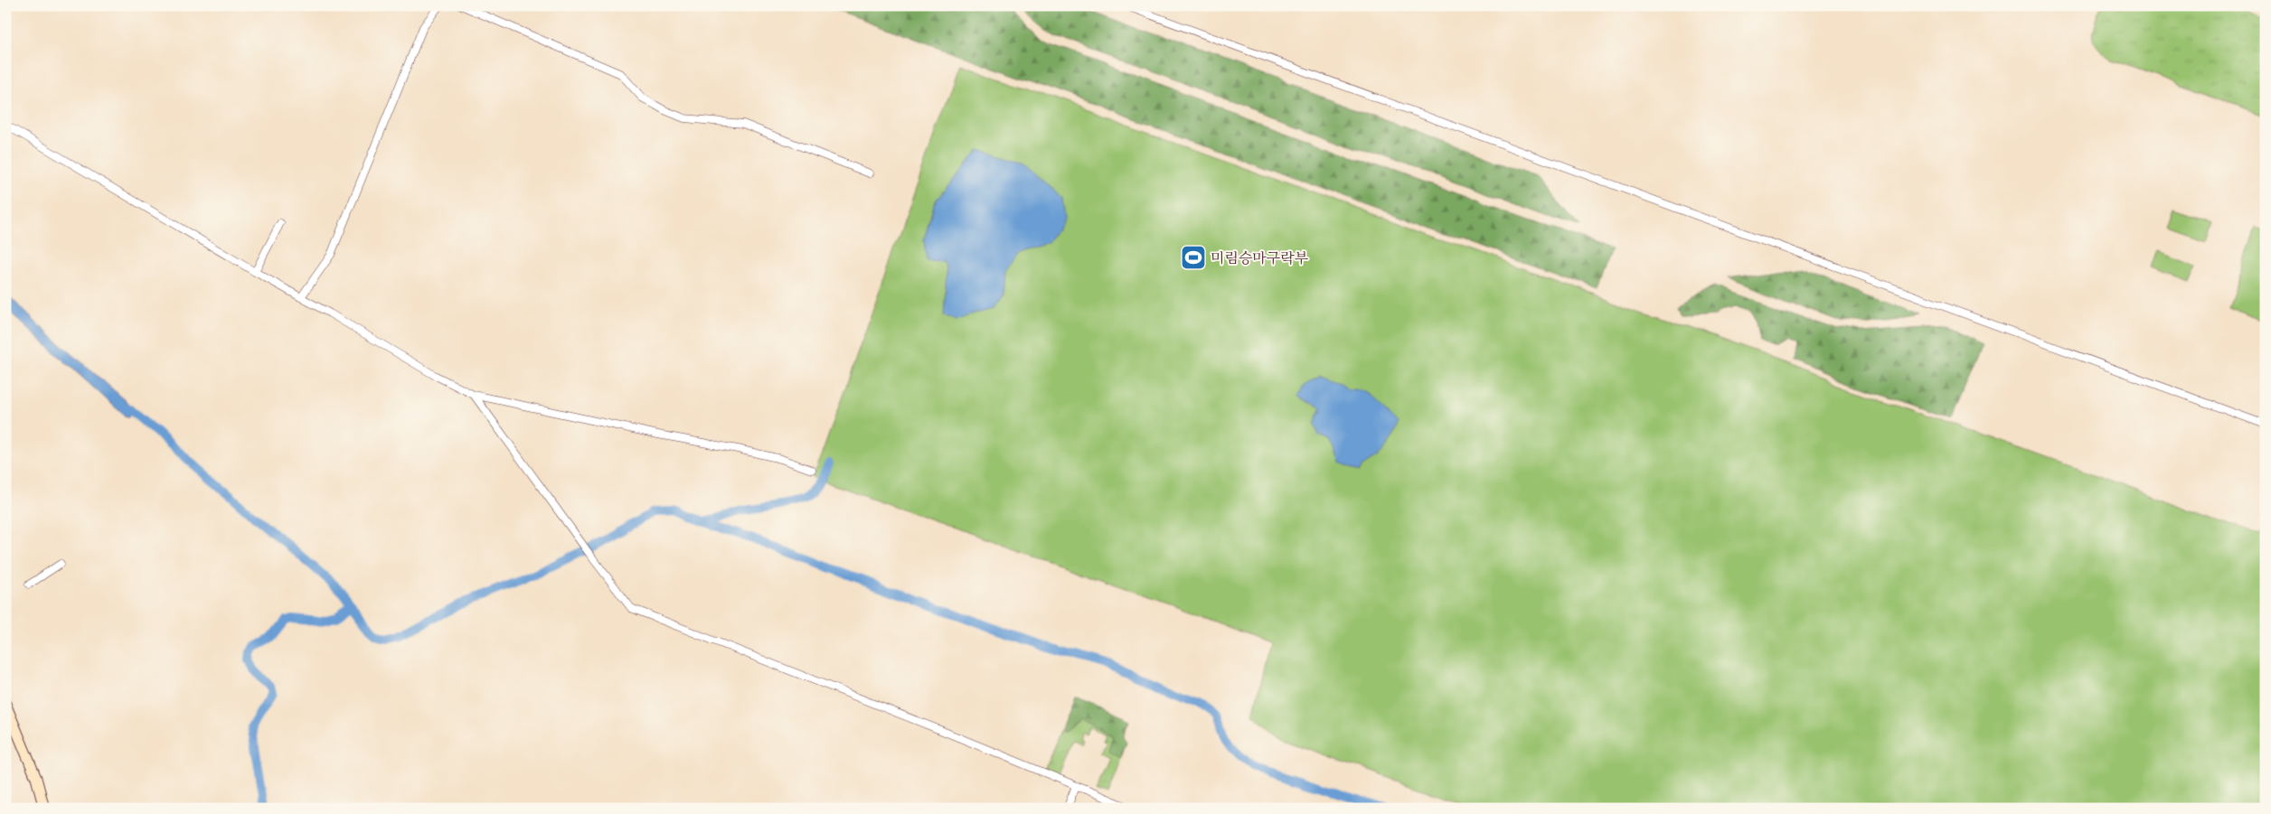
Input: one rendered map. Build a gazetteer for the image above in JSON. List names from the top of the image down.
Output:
{
  "places": {
    "sports": ["미림승마구락부"]
  }
}
